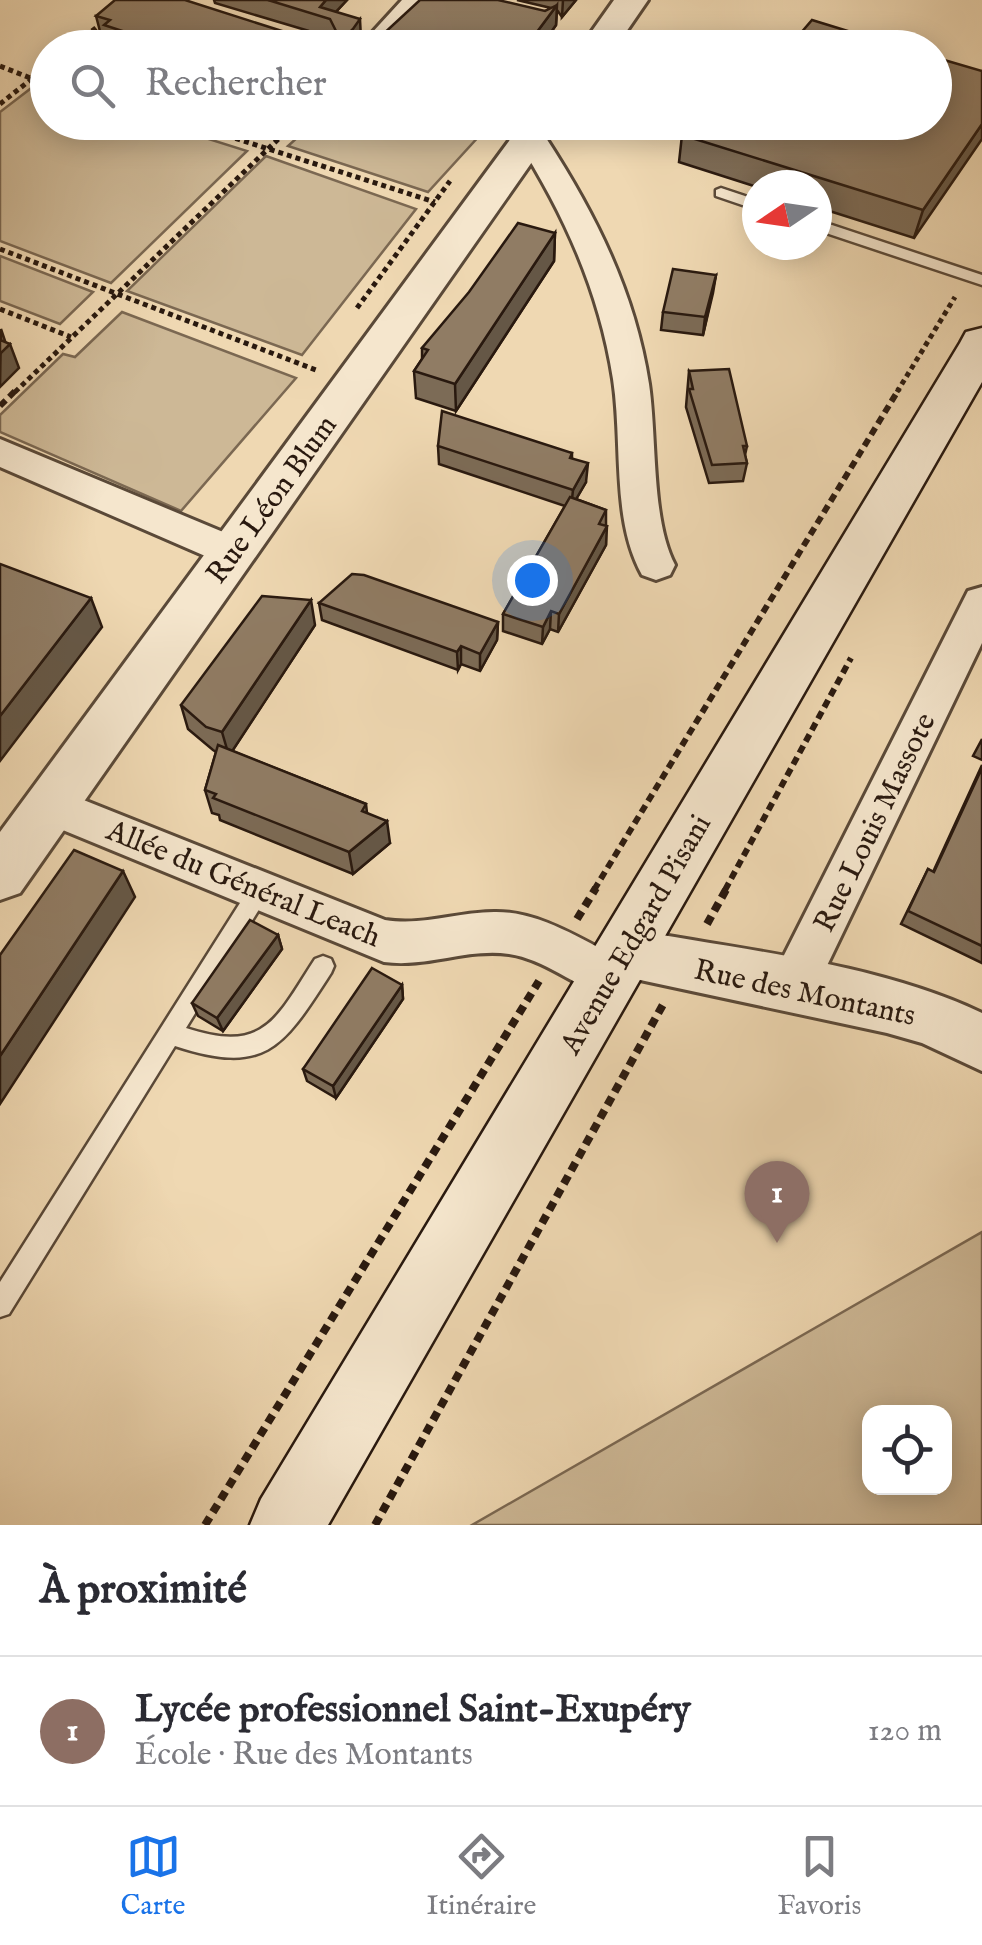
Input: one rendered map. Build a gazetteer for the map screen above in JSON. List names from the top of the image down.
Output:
{
  "streets": {
    "main road": ["Avenue Edgard Pisani"],
    "street": [
      "Rue Léon Blum",
      "Rue Louis Massote",
      "Allée du Général Leach",
      "Rue des Montants"
    ]
  },
  "crossings": [
    ["Rue Léon Blum", "Allée du Général Leach"],
    ["Rue Louis Massote", "Rue des Montants"],
    ["Allée du Général Leach", "Avenue Edgard Pisani"],
    ["Allée du Général Leach", "Rue des Montants"],
    ["Avenue Edgard Pisani", "Rue des Montants"]
  ],
  "north": "left",
  "page": {
    "search": "Rechercher",
    "pins": "1",
    "heading": "À proximité",
    "list": [
      {
        "mark": "1",
        "name": "Lycée professionnel Saint-Exupéry",
        "note": "École · Rue des Montants",
        "value": "120 m"
      }
    ],
    "nav": ["Carte", "Itinéraire", "Favoris"]
  }
}
